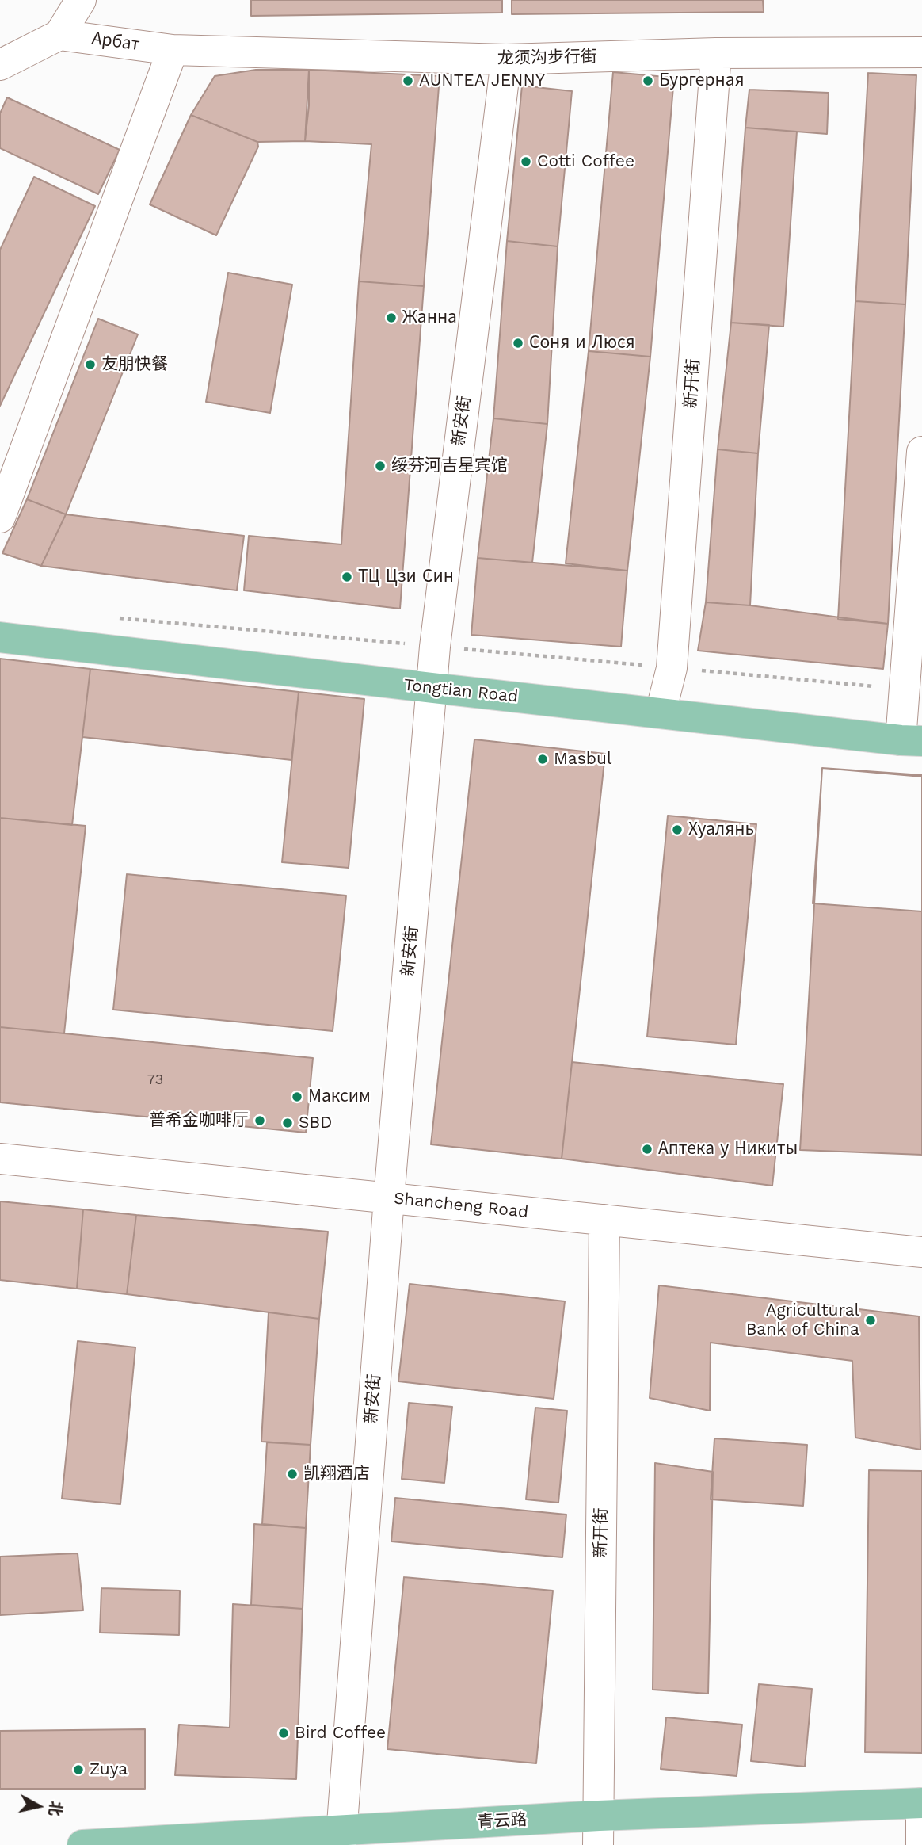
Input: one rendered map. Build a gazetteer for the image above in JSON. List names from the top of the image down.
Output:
{
  "streets": {
    "main road": ["Tongtian Road", "青云路"],
    "street": [
      "Арбат",
      "龙须沟步行街",
      "新开街",
      "新安街",
      "Shancheng Road"
    ]
  },
  "crossings": [
    ["Арбат", "龙须沟步行街"],
    ["龙须沟步行街", "新开街"],
    ["龙须沟步行街", "新安街"],
    ["新开街", "Tongtian Road"],
    ["新开街", "Shancheng Road"],
    ["新开街", "青云路"],
    ["新安街", "Tongtian Road"],
    ["新安街", "Shancheng Road"],
    ["新安街", "青云路"]
  ],
  "places": [
    "AUNTEA JENNY",
    "Бургерная",
    "Cotti Coffee",
    "Жанна",
    "Соня и Люся",
    "友朋快餐",
    "绥芬河吉星宾馆",
    "ТЦ Цзи Син",
    "Masbul",
    "Хуалянь",
    "Максим",
    "普希金咖啡厅",
    "SBD",
    "Аптека у Никиты",
    "Agricultural Bank of China",
    "凯翔酒店",
    "Bird Coffee",
    "Zuya"
  ],
  "house_numbers": ["73"],
  "north": "right"
}
